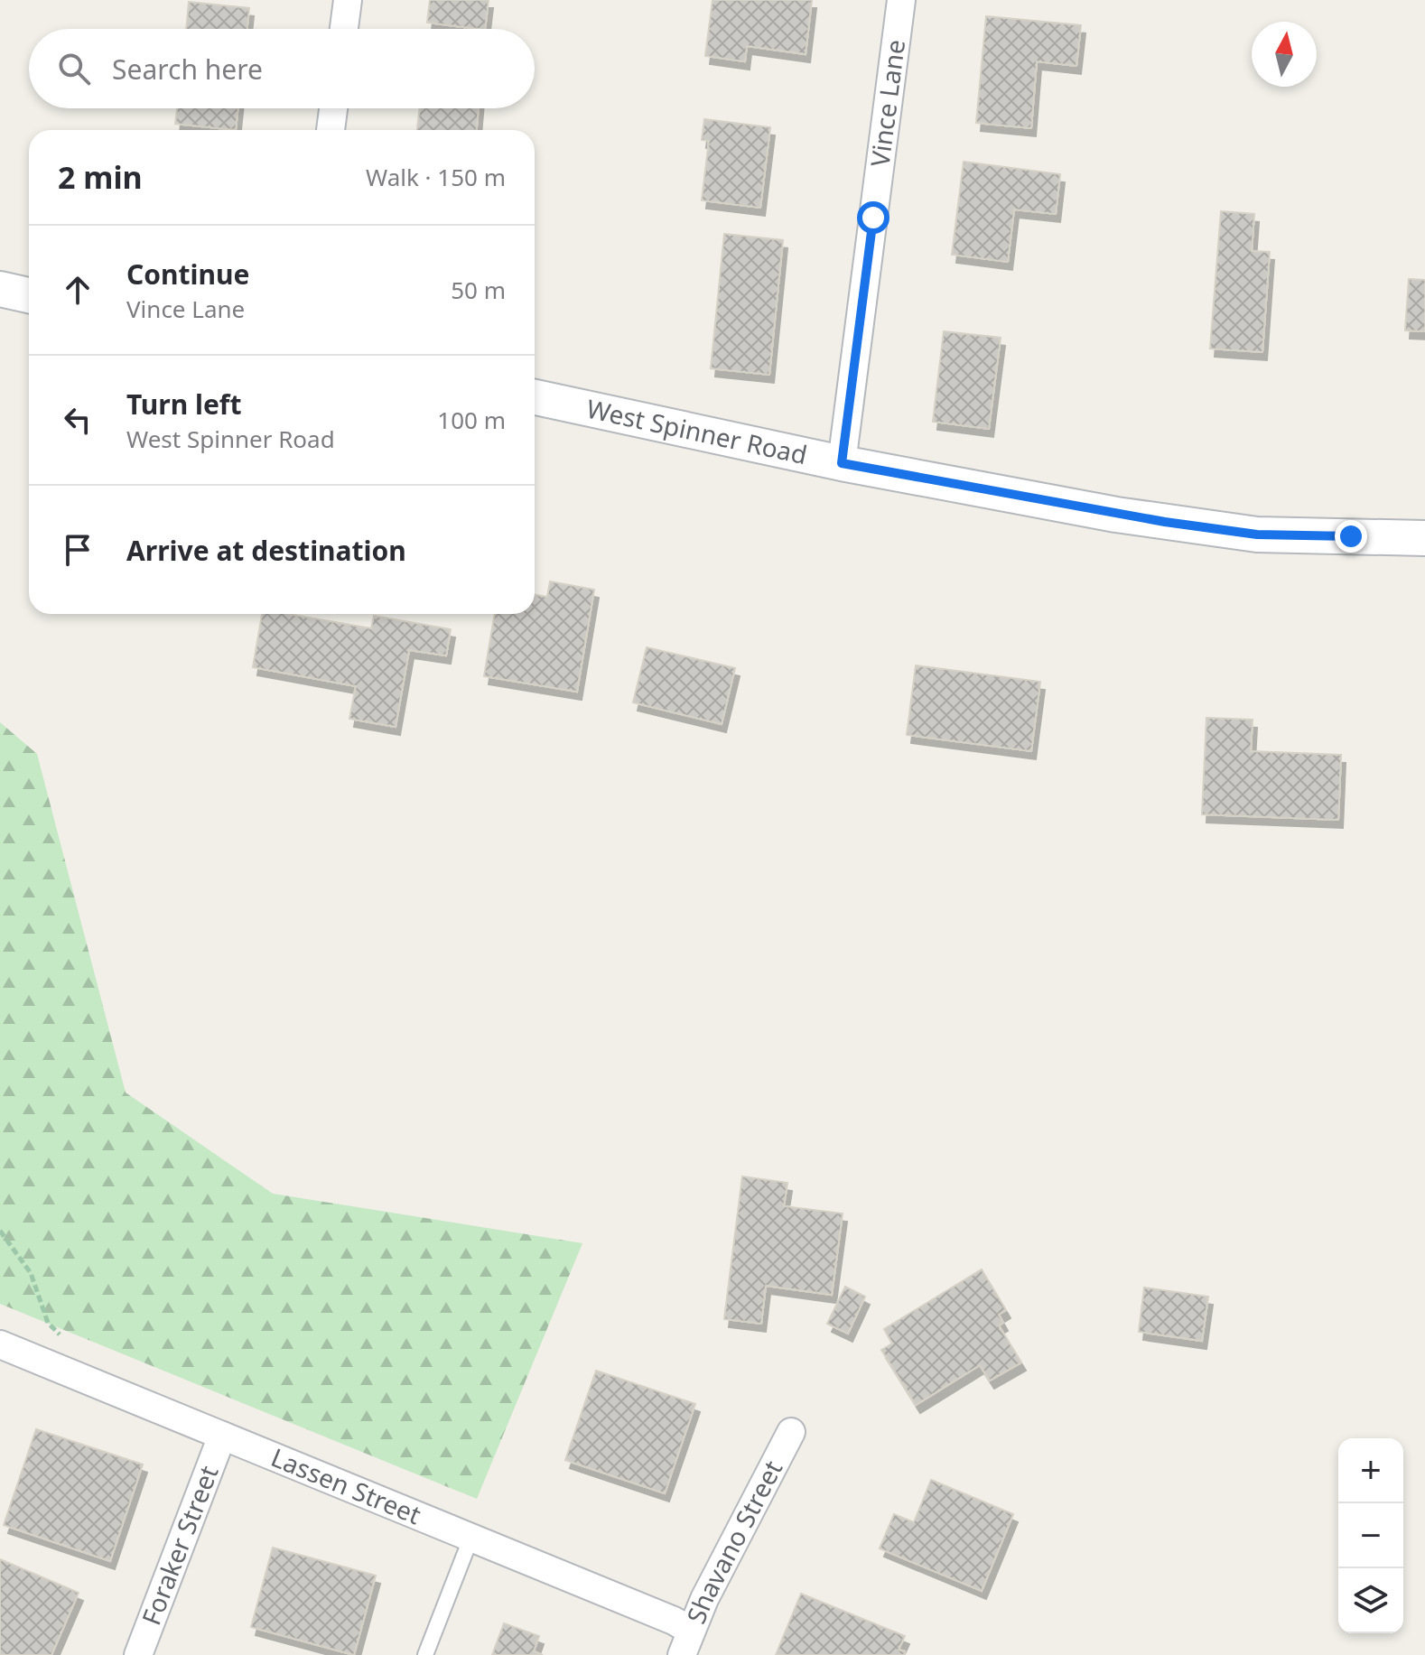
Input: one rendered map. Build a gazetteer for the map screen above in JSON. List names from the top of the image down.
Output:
{
  "streets": {
    "street": [
      "Vince Lane",
      "West Spinner Road",
      "Lassen Street",
      "Shavano Street",
      "Foraker Street"
    ]
  },
  "crossings": [
    ["Vince Lane", "West Spinner Road"],
    ["Lassen Street", "Shavano Street"],
    ["Lassen Street", "Foraker Street"]
  ],
  "north": "top",
  "page": {
    "search": "Search here",
    "heading": ["2 min", "Walk · 150 m"],
    "list": [
      ["Continue", "Vince Lane", "50 m"],
      ["Turn left", "West Spinner Road", "100 m"],
      "Arrive at destination"
    ],
    "map_buttons": ["+", "−"]
  }
}
